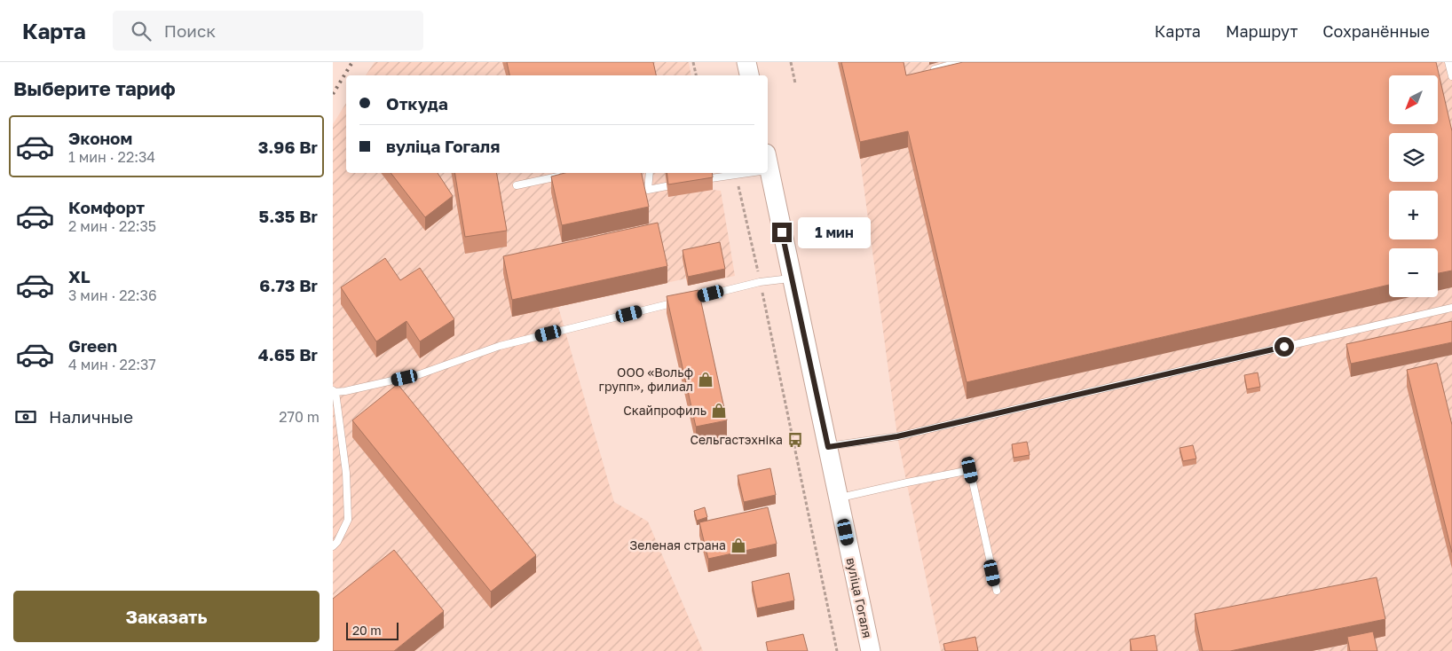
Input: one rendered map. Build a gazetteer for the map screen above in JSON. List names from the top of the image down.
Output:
{
  "streets": {
    "main road": ["вуліца Гогаля"]
  },
  "places": {
    "shop": ["ООО «Вольф групп», филиал", "Скайпрофиль", "Зеленая страна"],
    "bus stop": ["Сельгастэхніка"]
  },
  "scale_bar": "20 m",
  "north": "bottom left",
  "page": {
    "header": "Карта",
    "search": "Поиск",
    "nav": ["Карта", "Маршрут", "Сохранённые"],
    "heading": "Выберите тариф",
    "map_buttons": ["+", "−"],
    "banner": ["Откуда", "вуліца Гогаля"],
    "list": [
      {
        "name": "Эконом",
        "note": "1 мин · 22:34",
        "value": "3.96 Br"
      },
      {
        "name": "Комфорт",
        "note": "2 мин · 22:35",
        "value": "5.35 Br"
      },
      {
        "name": "XL",
        "note": "3 мин · 22:36",
        "value": "6.73 Br"
      },
      {
        "name": "Green",
        "note": "4 мин · 22:37",
        "value": "4.65 Br"
      }
    ],
    "bubble": "1 мин",
    "pay": ["Наличные", "270 m"],
    "buttons": "Заказать",
    "scale": "20 m"
  }
}
